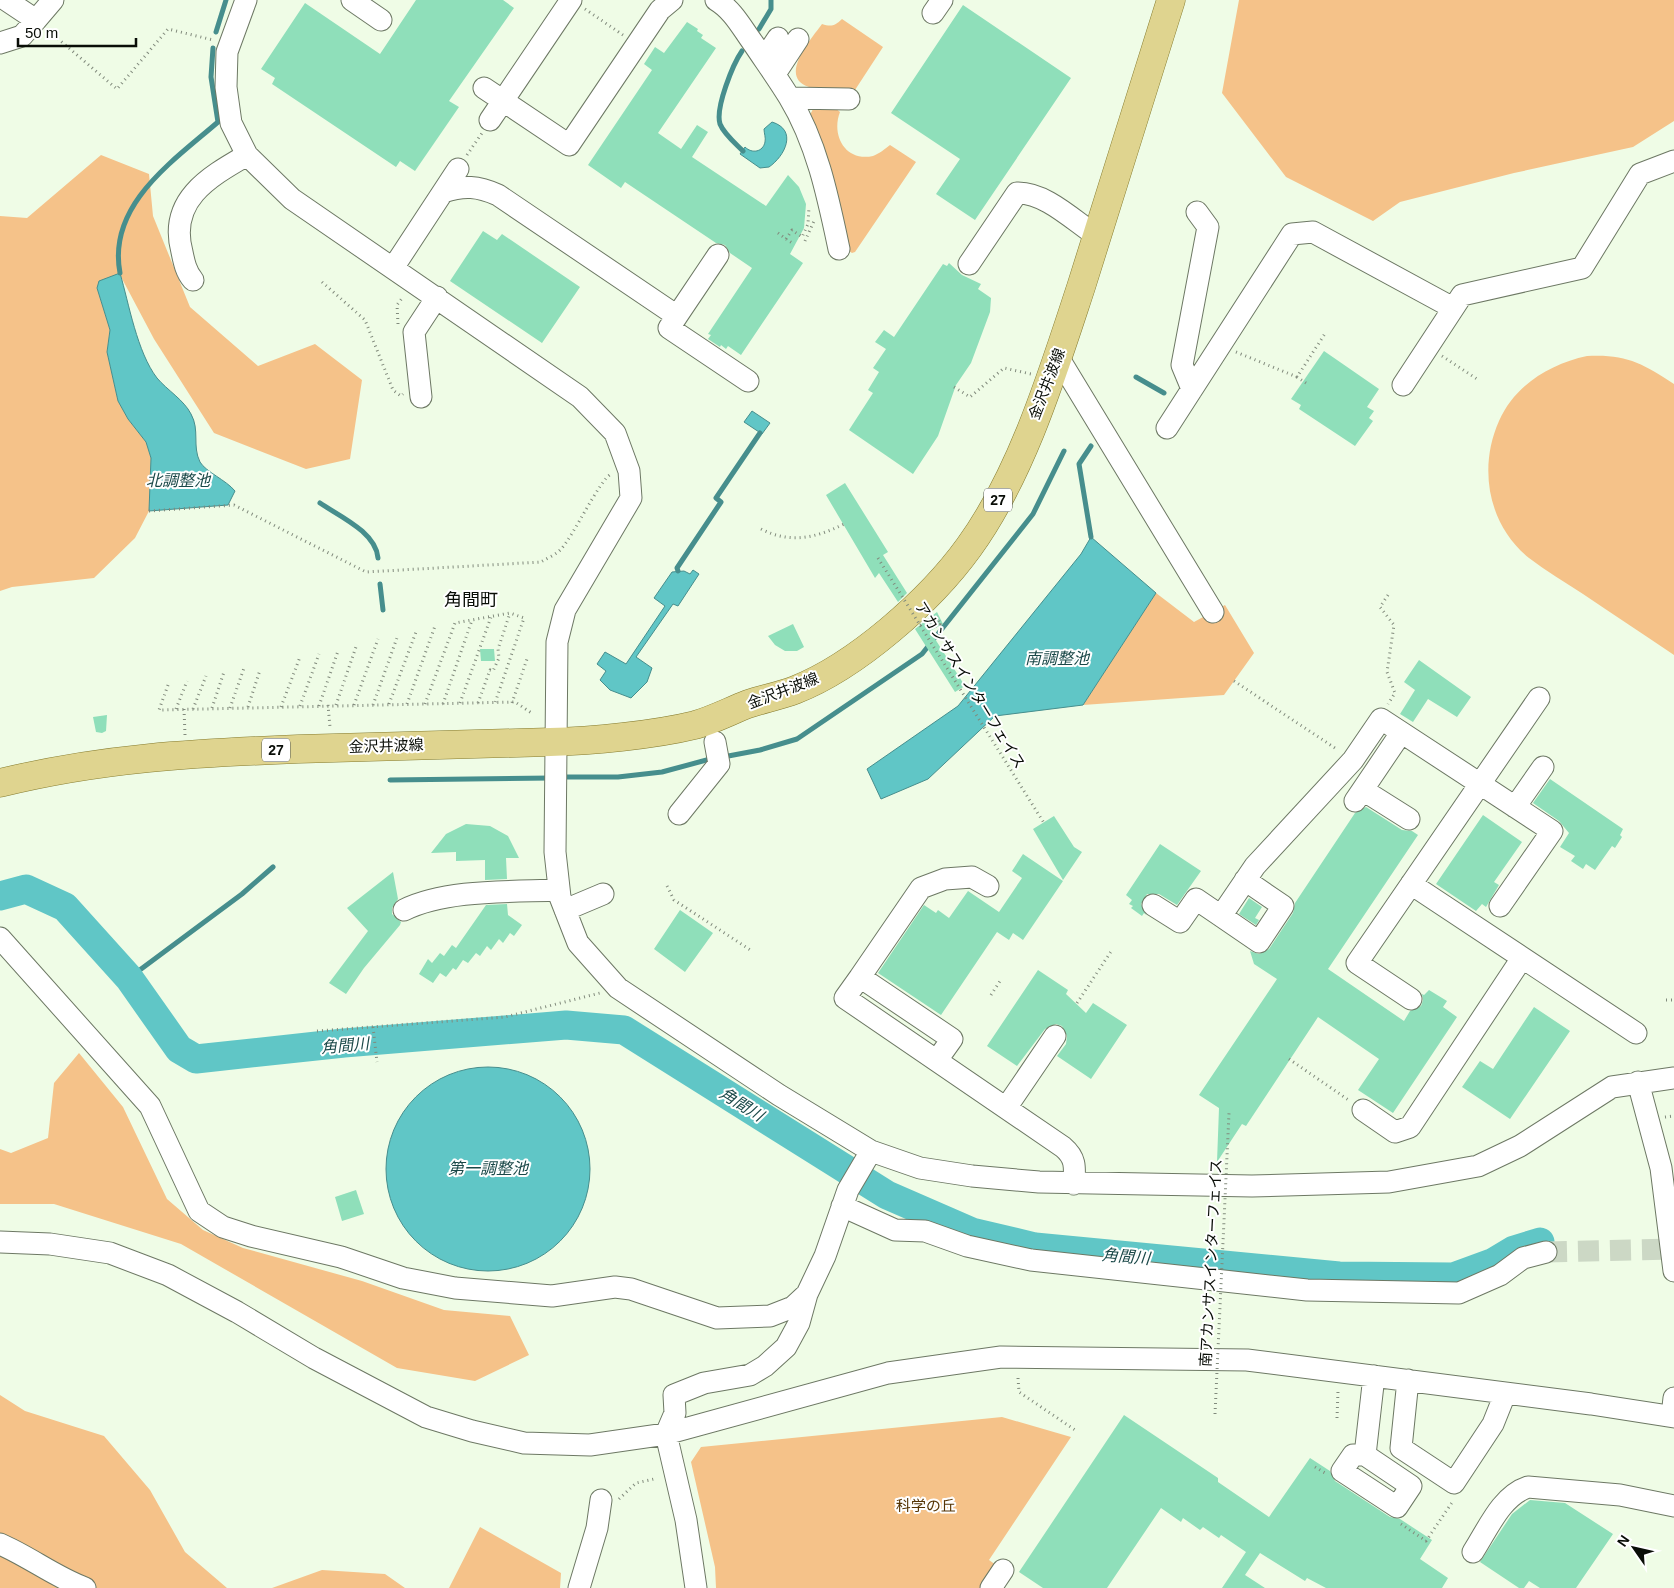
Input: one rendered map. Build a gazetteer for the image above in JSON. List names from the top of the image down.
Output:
{
  "streets": {
    "main road": ["金沢井波線", "27"],
    "path": ["アカンサスインターフェイス", "南アカンサスインターフェイス"]
  },
  "districts": ["角間町"],
  "water": [
    "北調整池",
    "南調整池",
    "角間川",
    "第一調整池"
  ],
  "parks": ["科学の丘"],
  "scale_bar": "50 m",
  "north": "top left"
}
